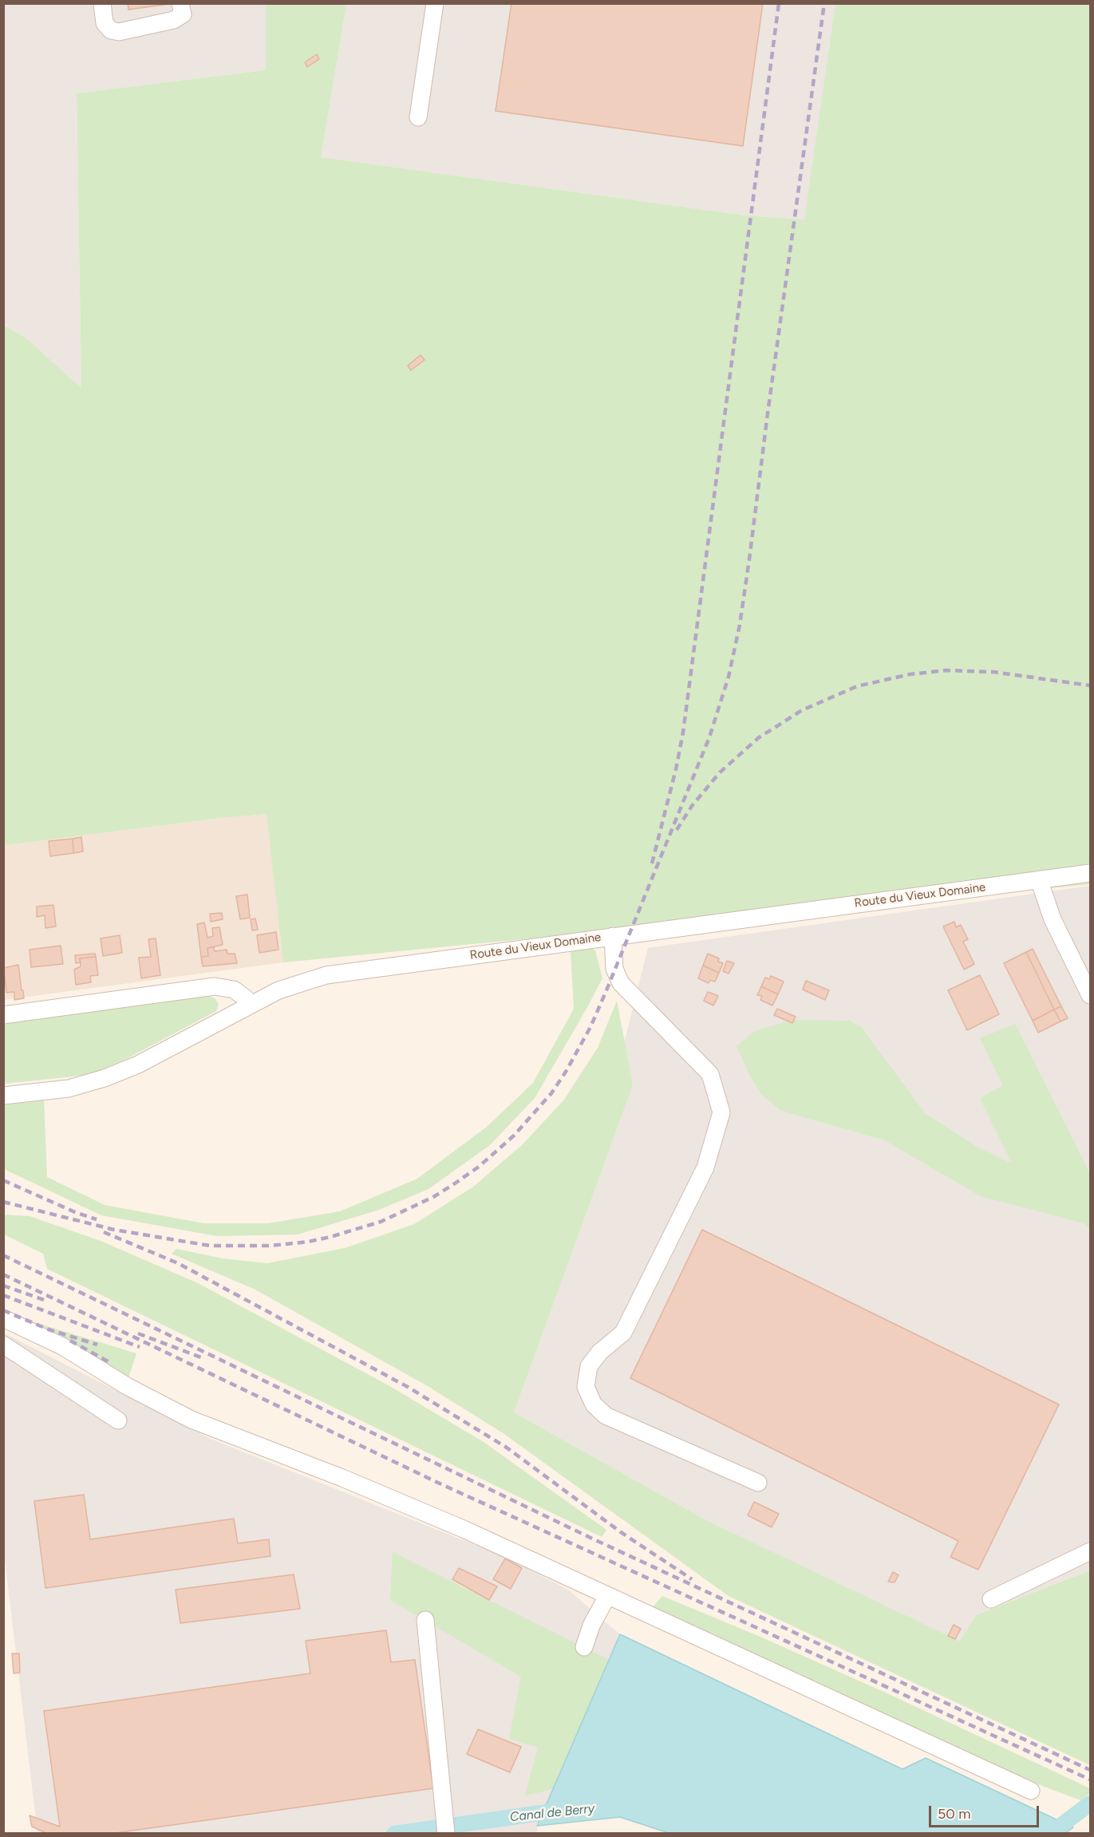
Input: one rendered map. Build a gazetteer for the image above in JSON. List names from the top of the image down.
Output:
{
  "streets": {
    "street": ["Route du Vieux Domaine"]
  },
  "water": ["Canal de Berry"],
  "scale_bar": "50 m"
}
